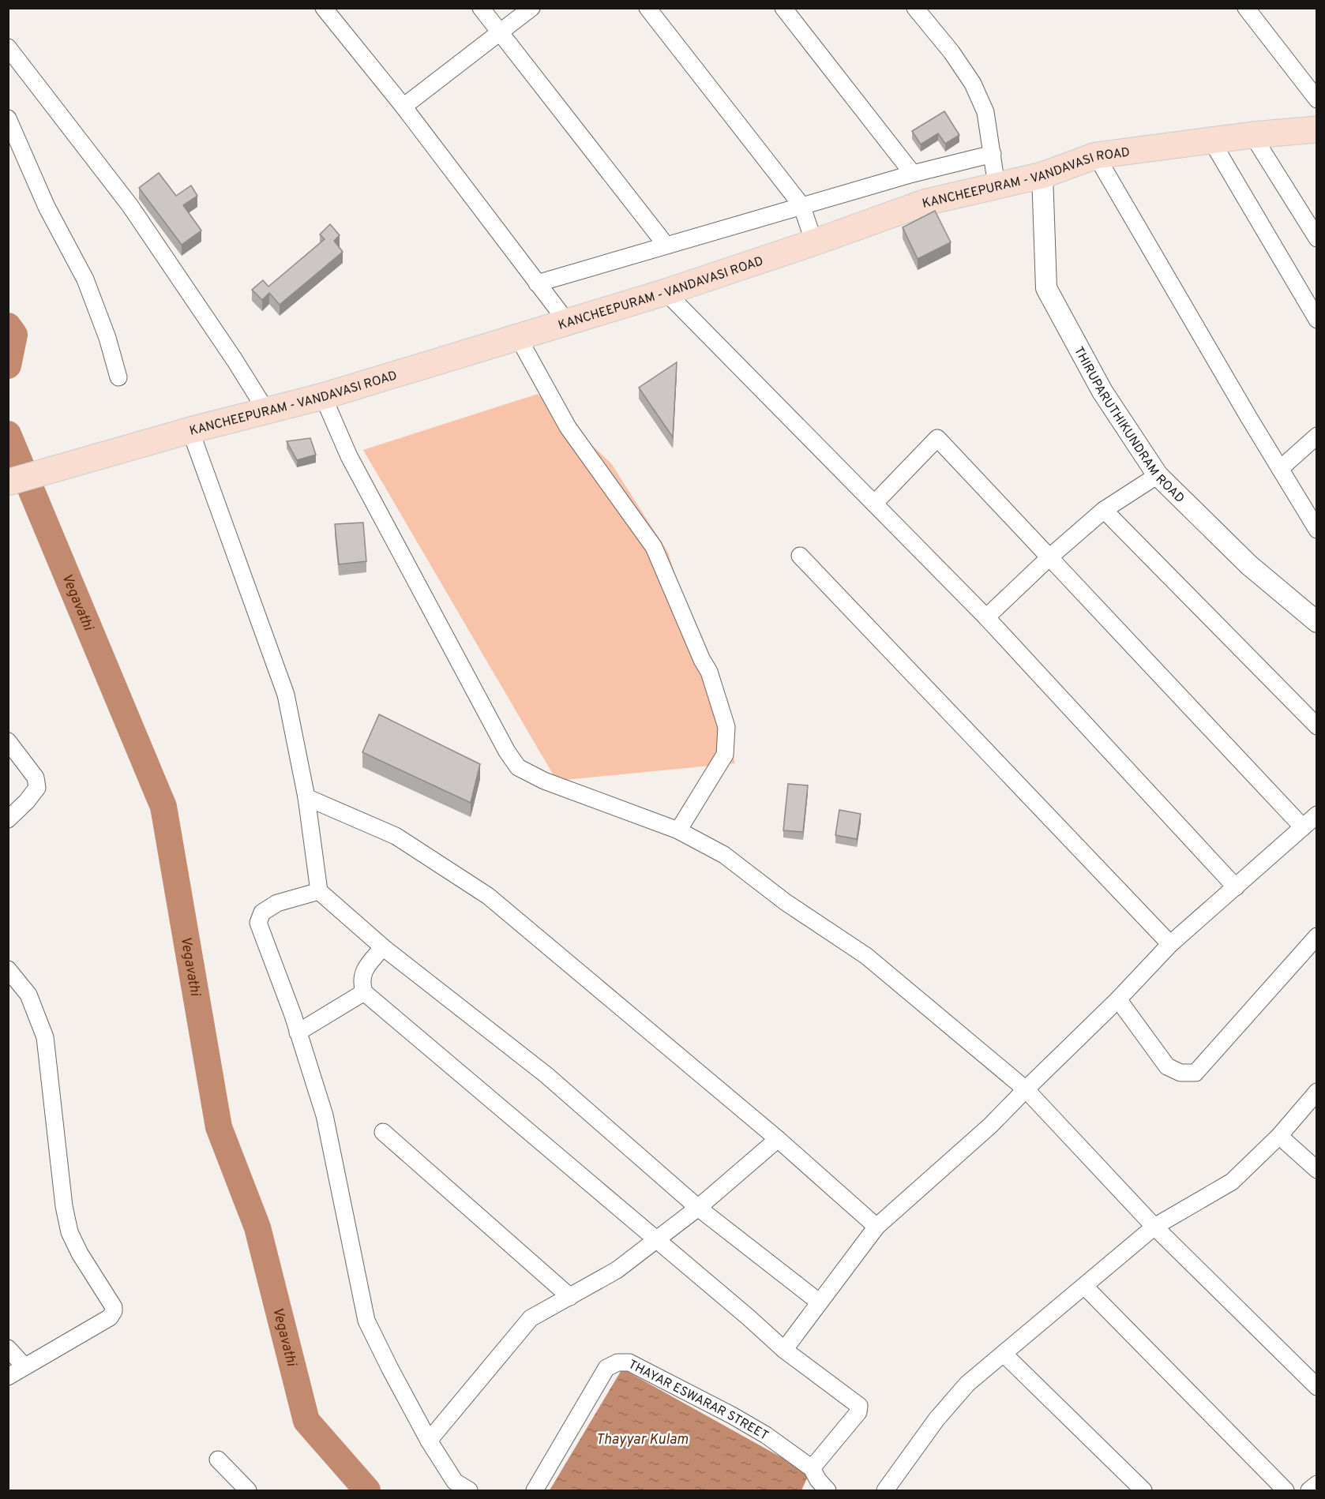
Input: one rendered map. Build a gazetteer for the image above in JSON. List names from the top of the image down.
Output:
{
  "streets": {
    "main road": ["KANCHEEPURAM - VANDAVASI ROAD"],
    "street": ["THIRUPARUTHIKUNDRAM ROAD", "THAYAR ESWARAR STREET"]
  },
  "crossings": [
    ["KANCHEEPURAM - VANDAVASI ROAD", "THIRUPARUTHIKUNDRAM ROAD"]
  ],
  "water": ["Vegavathi", "Thayyar Kulam"]
}
